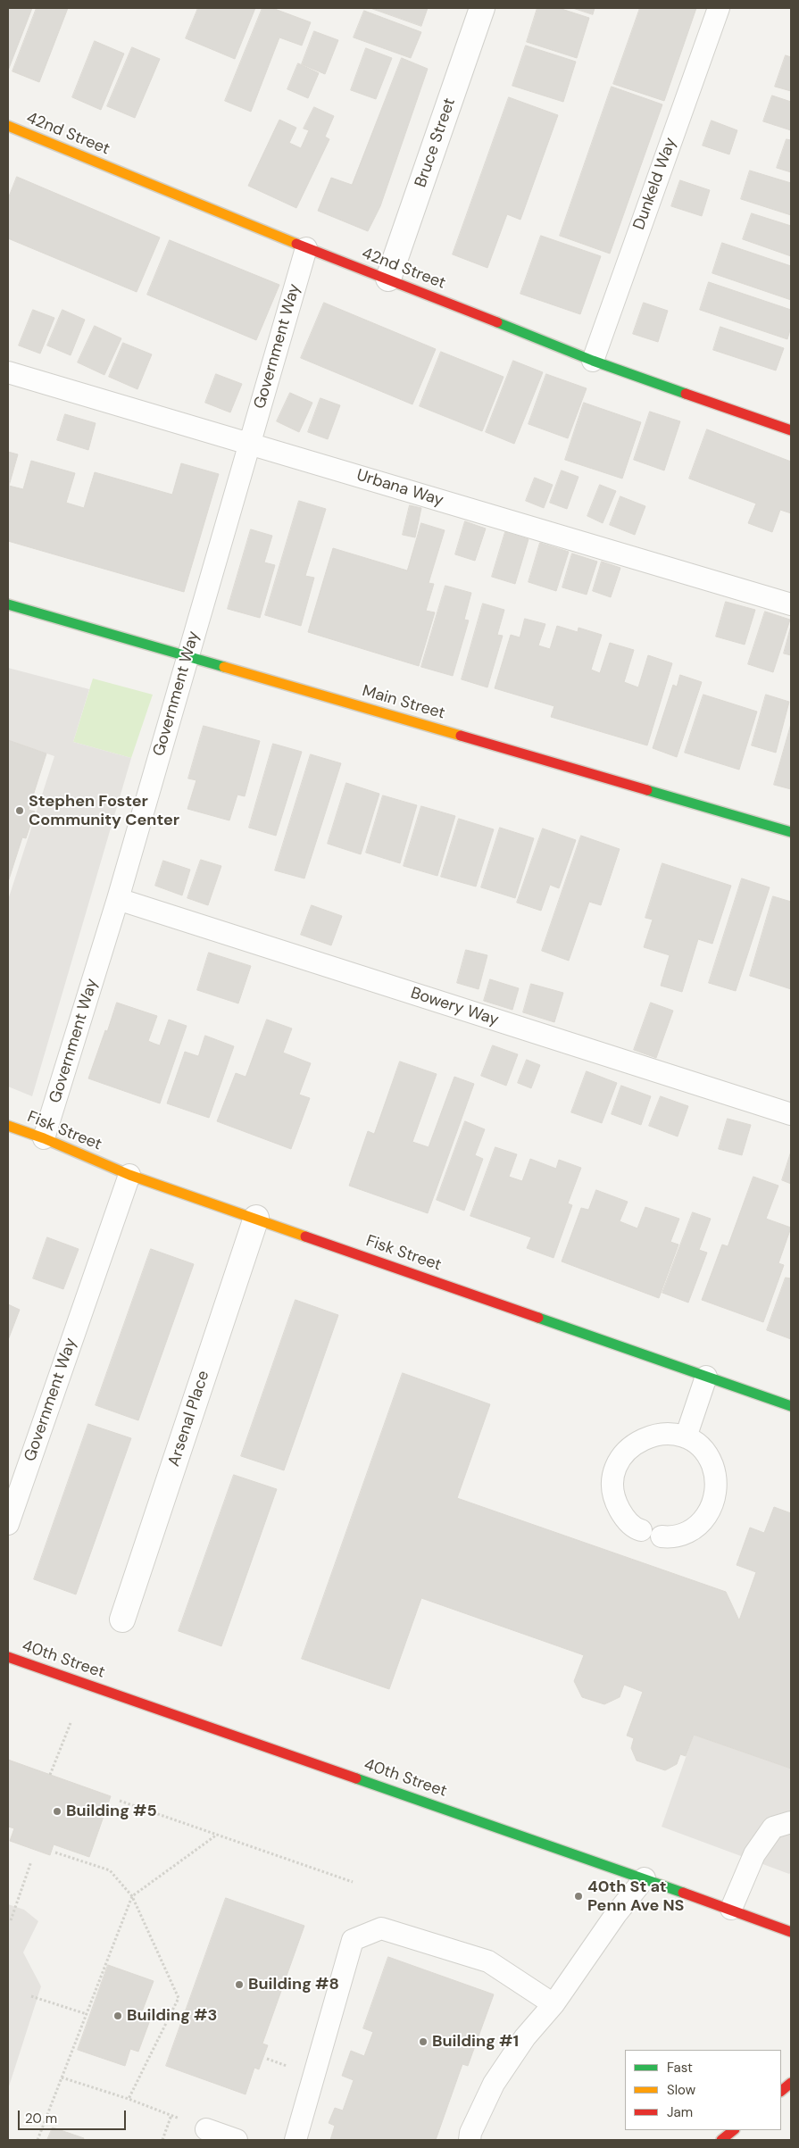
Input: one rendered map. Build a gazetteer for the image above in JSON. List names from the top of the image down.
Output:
{
  "streets": {
    "street": [
      "42nd Street",
      "Bruce Street",
      "Main Street",
      "Fisk Street",
      "Arsenal Place",
      "40th Street"
    ],
    "lane": [
      "Dunkeld Way",
      "Government Way",
      "Urbana Way",
      "Bowery Way"
    ]
  },
  "crossings": [
    ["42nd Street", "Bruce Street"],
    ["42nd Street", "Dunkeld Way"],
    ["42nd Street", "Government Way"],
    ["Government Way", "Urbana Way"],
    ["Government Way", "Main Street"],
    ["Government Way", "Bowery Way"],
    ["Government Way", "Fisk Street"],
    ["Fisk Street", "Arsenal Place"]
  ],
  "places": [
    "Stephen Foster Community Center",
    "Building #5",
    "40th St at Penn Ave NS",
    "Building #8",
    "Building #3",
    "Building #1"
  ],
  "legend": ["Fast", "Slow", "Jam"],
  "scale_bar": "20 m"
}
